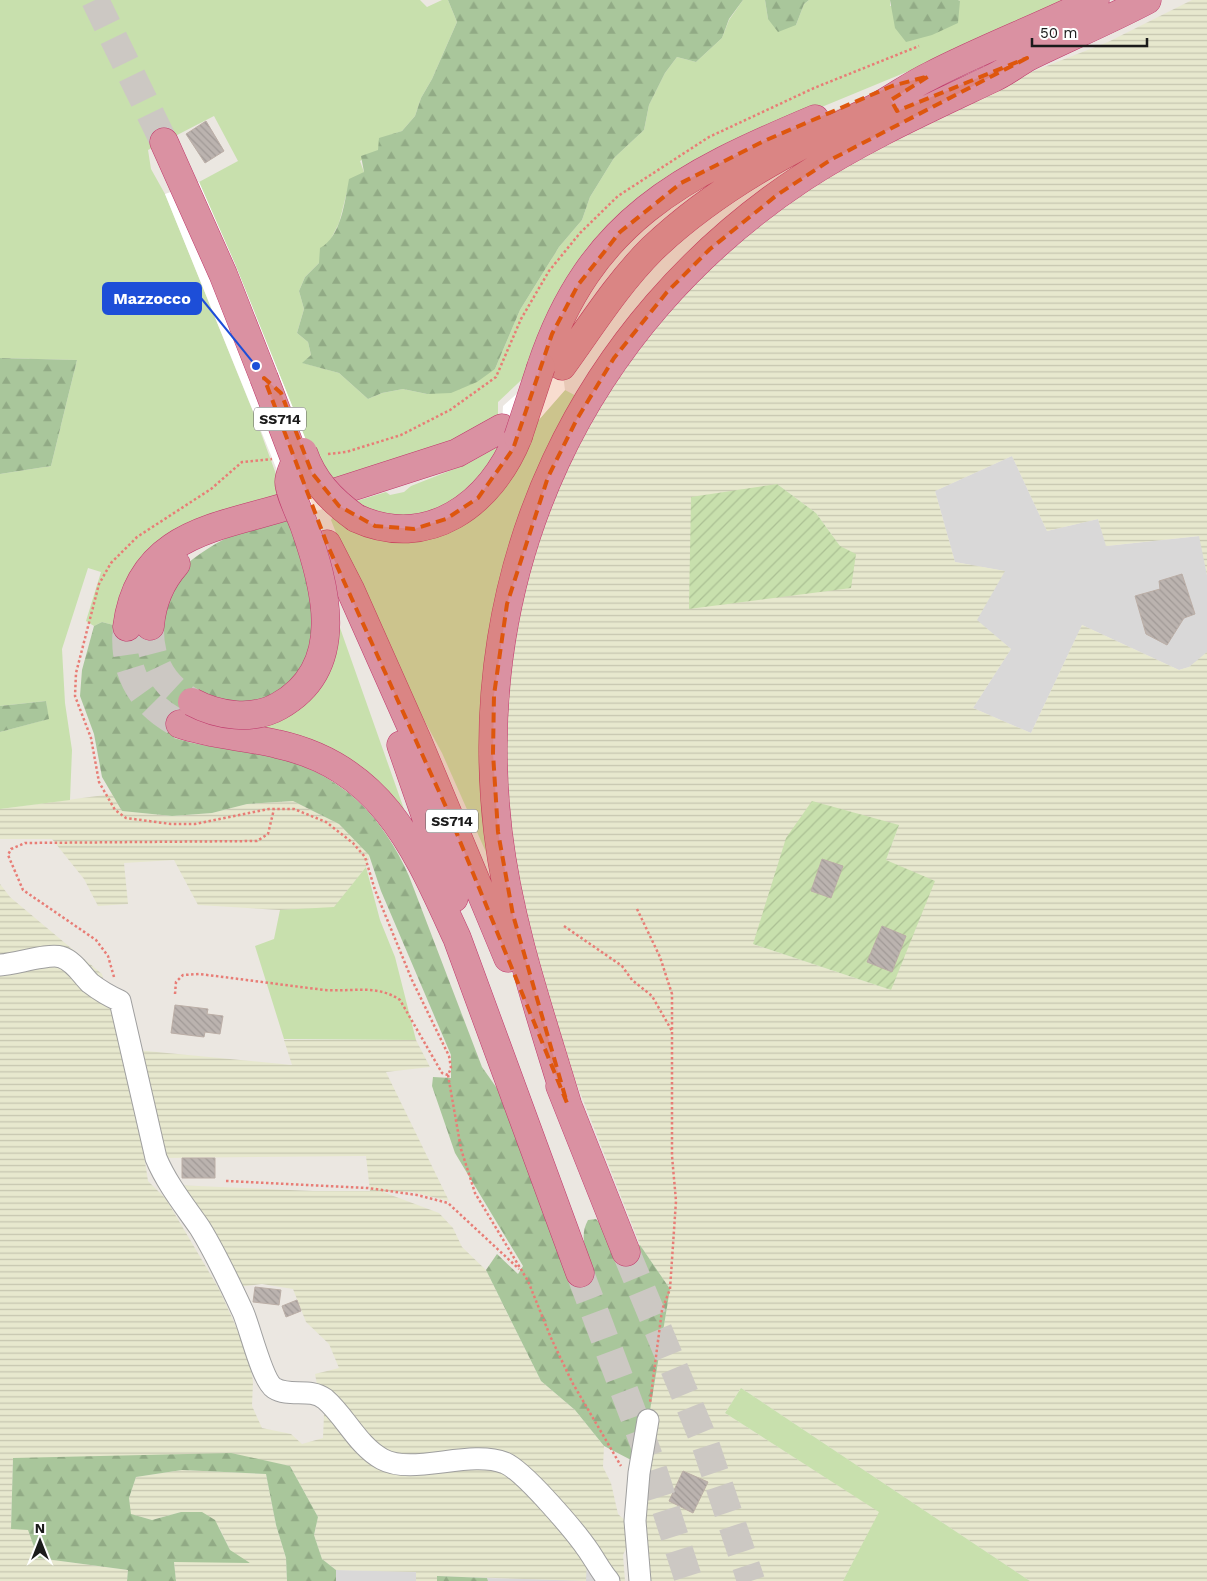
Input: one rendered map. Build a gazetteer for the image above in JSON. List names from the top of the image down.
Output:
{
  "streets": {
    "highway": ["SS714"]
  },
  "places": ["Mazzocco"],
  "scale_bar": "50 m",
  "north": "top"
}
